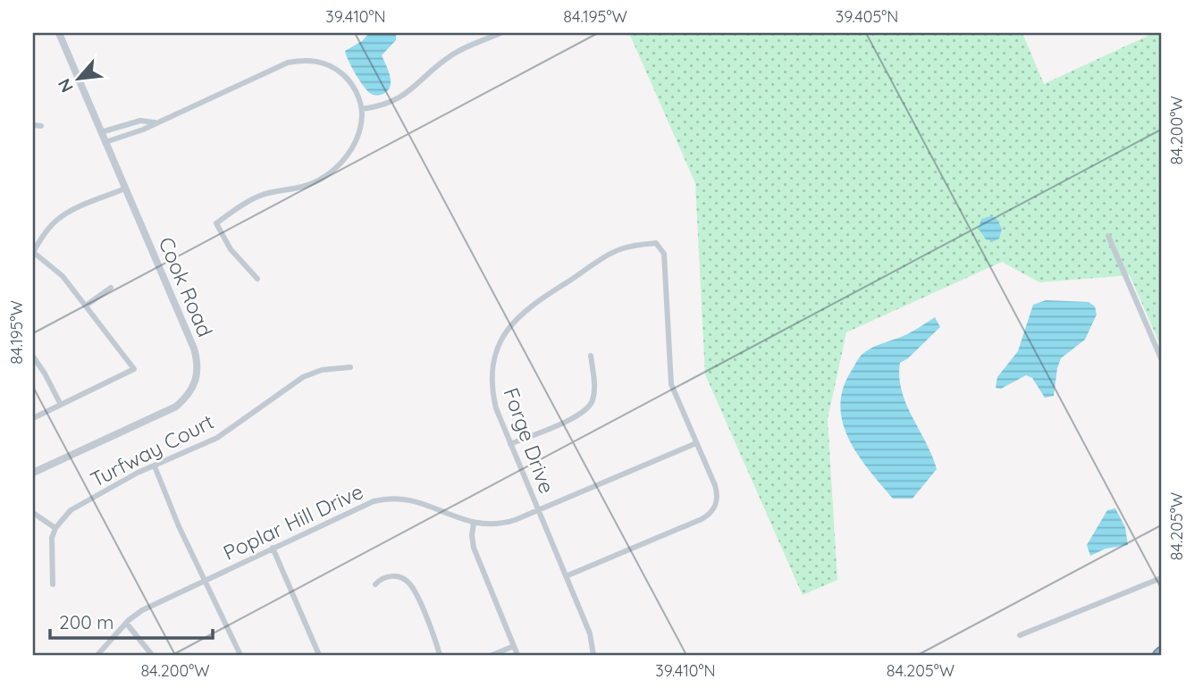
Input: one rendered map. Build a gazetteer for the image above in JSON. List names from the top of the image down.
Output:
{
  "streets": {
    "street": [
      "Cook Road",
      "Forge Drive",
      "Turfway Court",
      "Poplar Hill Drive"
    ]
  },
  "crossings": [
    ["Forge Drive", "Poplar Hill Drive"]
  ],
  "scale_bar": "200 m",
  "north": "bottom left",
  "coordinates": [
    "39.410°N",
    "84.195°W",
    "39.405°N",
    "84.200°W",
    "84.205°W"
  ]
}
